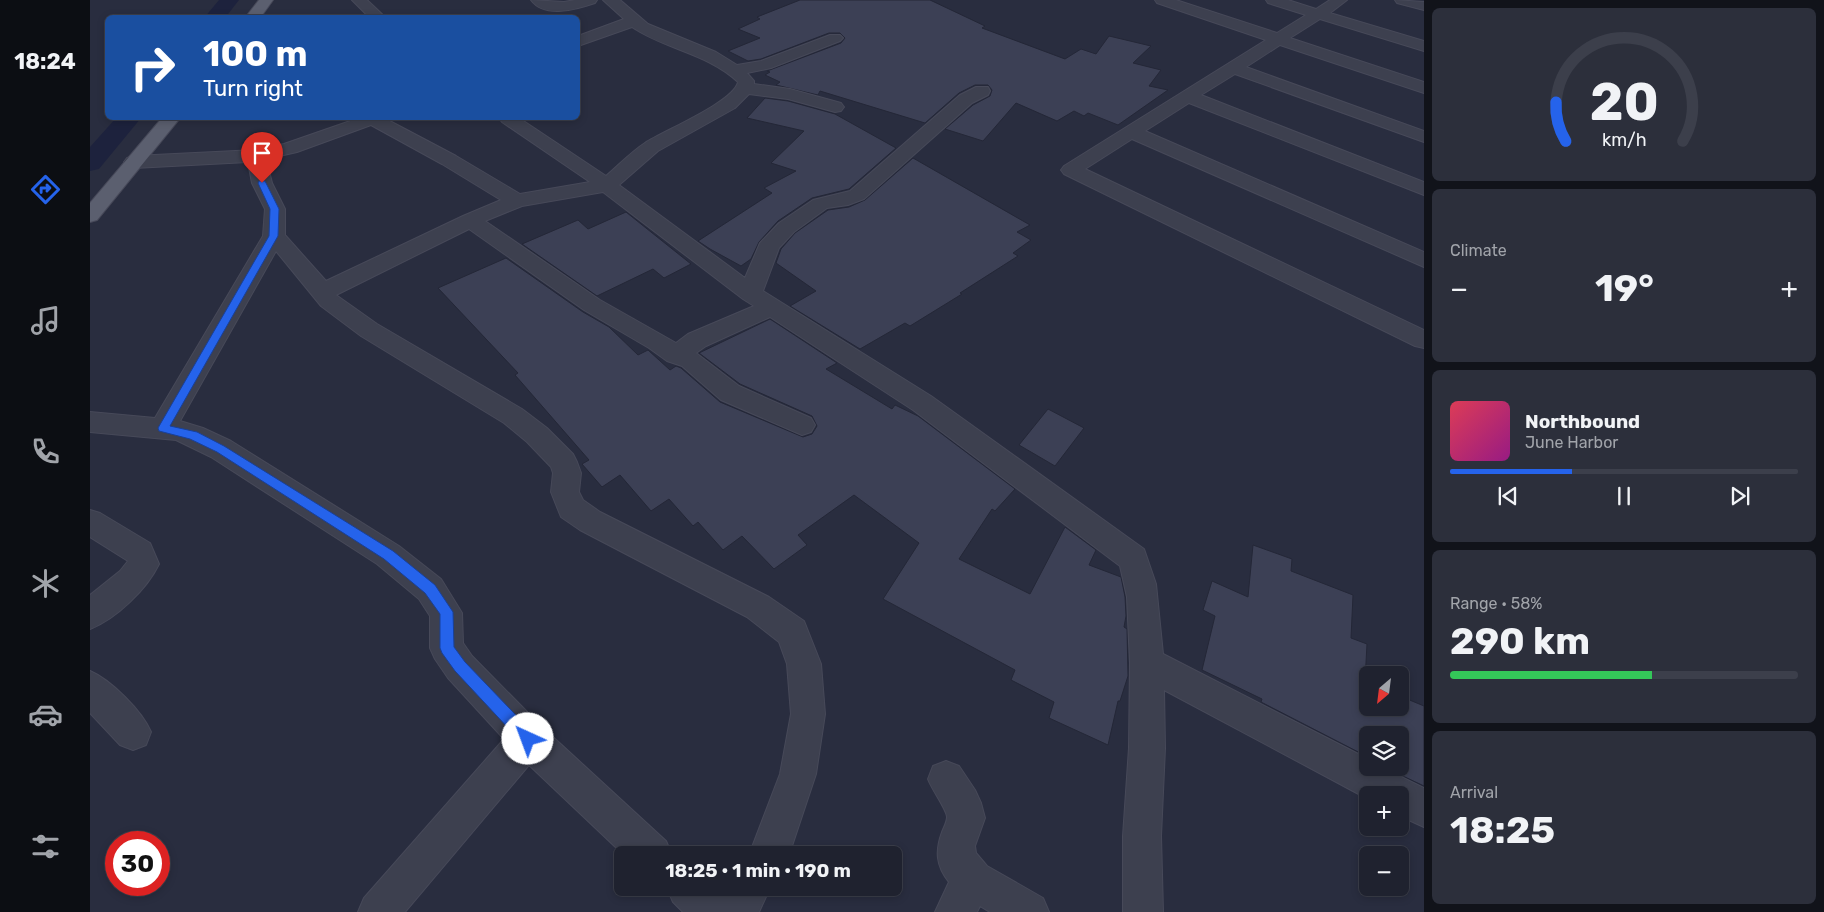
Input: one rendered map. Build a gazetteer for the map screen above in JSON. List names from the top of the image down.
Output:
{
  "north": "bottom left",
  "page": {
    "tabs": "18:24",
    "turn": ["100 m", "Turn right"],
    "tile": [
      "Climate",
      ["Range · 58%", "290 km"],
      ["Arrival", "18:25"]
    ],
    "heat": ["−", "19°", "+"],
    "song": ["Northbound", "June Harbor"],
    "map_buttons": ["+", "−"],
    "limit": "30",
    "trip": "18:25 · 1 min · 190 m",
    "gauge": ["20", "km/h"]
  }
}
